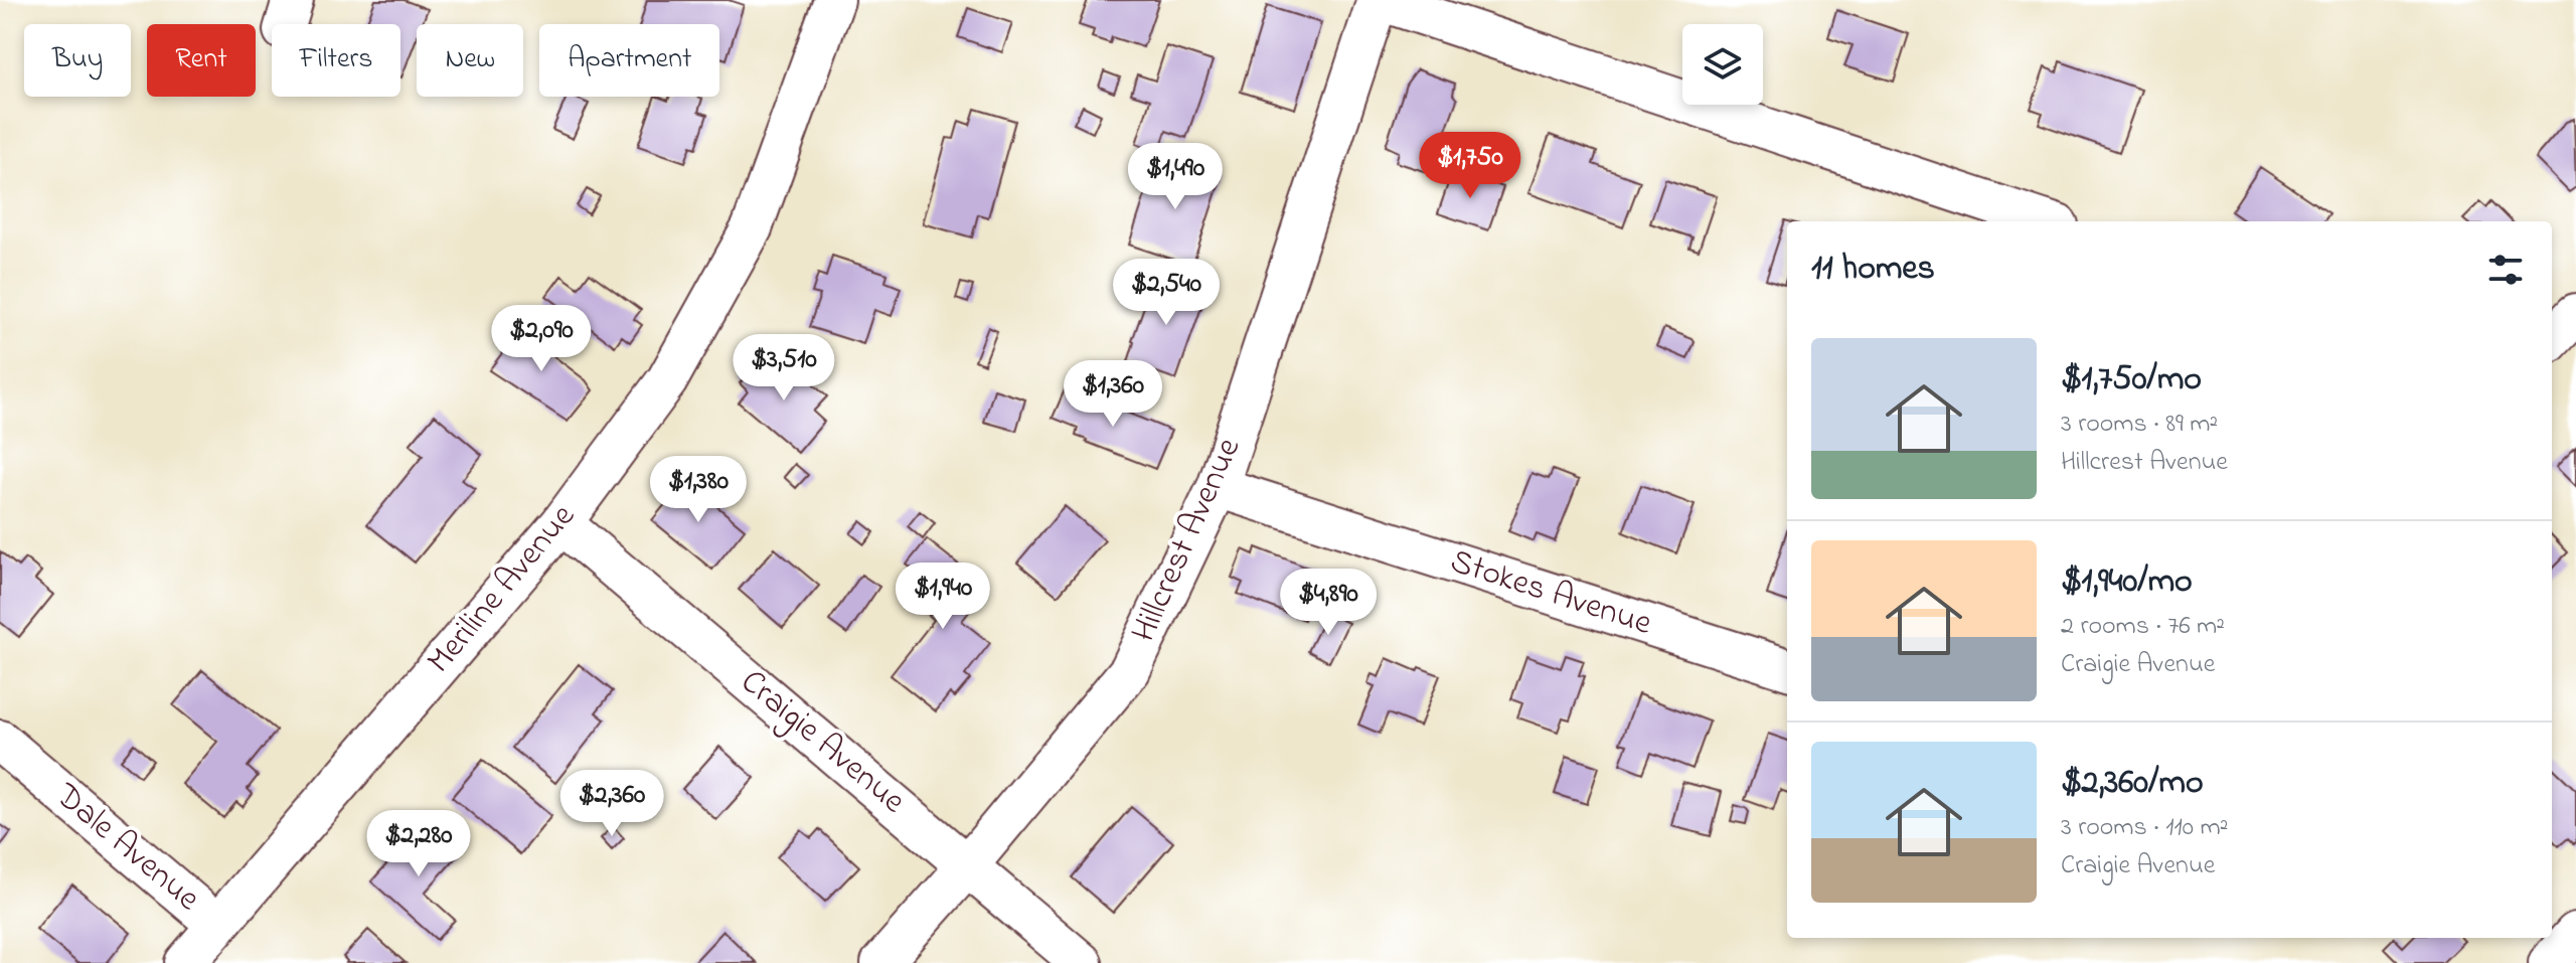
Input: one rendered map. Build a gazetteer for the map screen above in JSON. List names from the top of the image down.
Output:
{
  "streets": {
    "street": [
      "Hillcrest Avenue",
      "Meriline Avenue",
      "Stokes Avenue",
      "Craigie Avenue",
      "Dale Avenue"
    ]
  },
  "crossings": [
    ["Hillcrest Avenue", "Stokes Avenue"],
    ["Hillcrest Avenue", "Craigie Avenue"],
    ["Meriline Avenue", "Craigie Avenue"],
    ["Meriline Avenue", "Dale Avenue"]
  ],
  "page": {
    "chip": [
      "Buy",
      "Rent",
      "Filters",
      "New",
      "Apartment"
    ],
    "price": [
      "$1,750",
      "$1,490",
      "$2,540",
      "$2,090",
      "$3,510",
      "$1,360",
      "$1,380",
      "$1,940",
      "$4,890",
      "$2,360",
      "$2,280"
    ],
    "heading": "11 homes",
    "list": [
      {
        "name": "$1,750/mo",
        "note": "3 rooms · 89 m² · Hillcrest Avenue"
      },
      {
        "name": "$1,940/mo",
        "note": "2 rooms · 76 m² · Craigie Avenue"
      },
      {
        "name": "$2,360/mo",
        "note": "3 rooms · 110 m² · Craigie Avenue"
      }
    ]
  }
}
